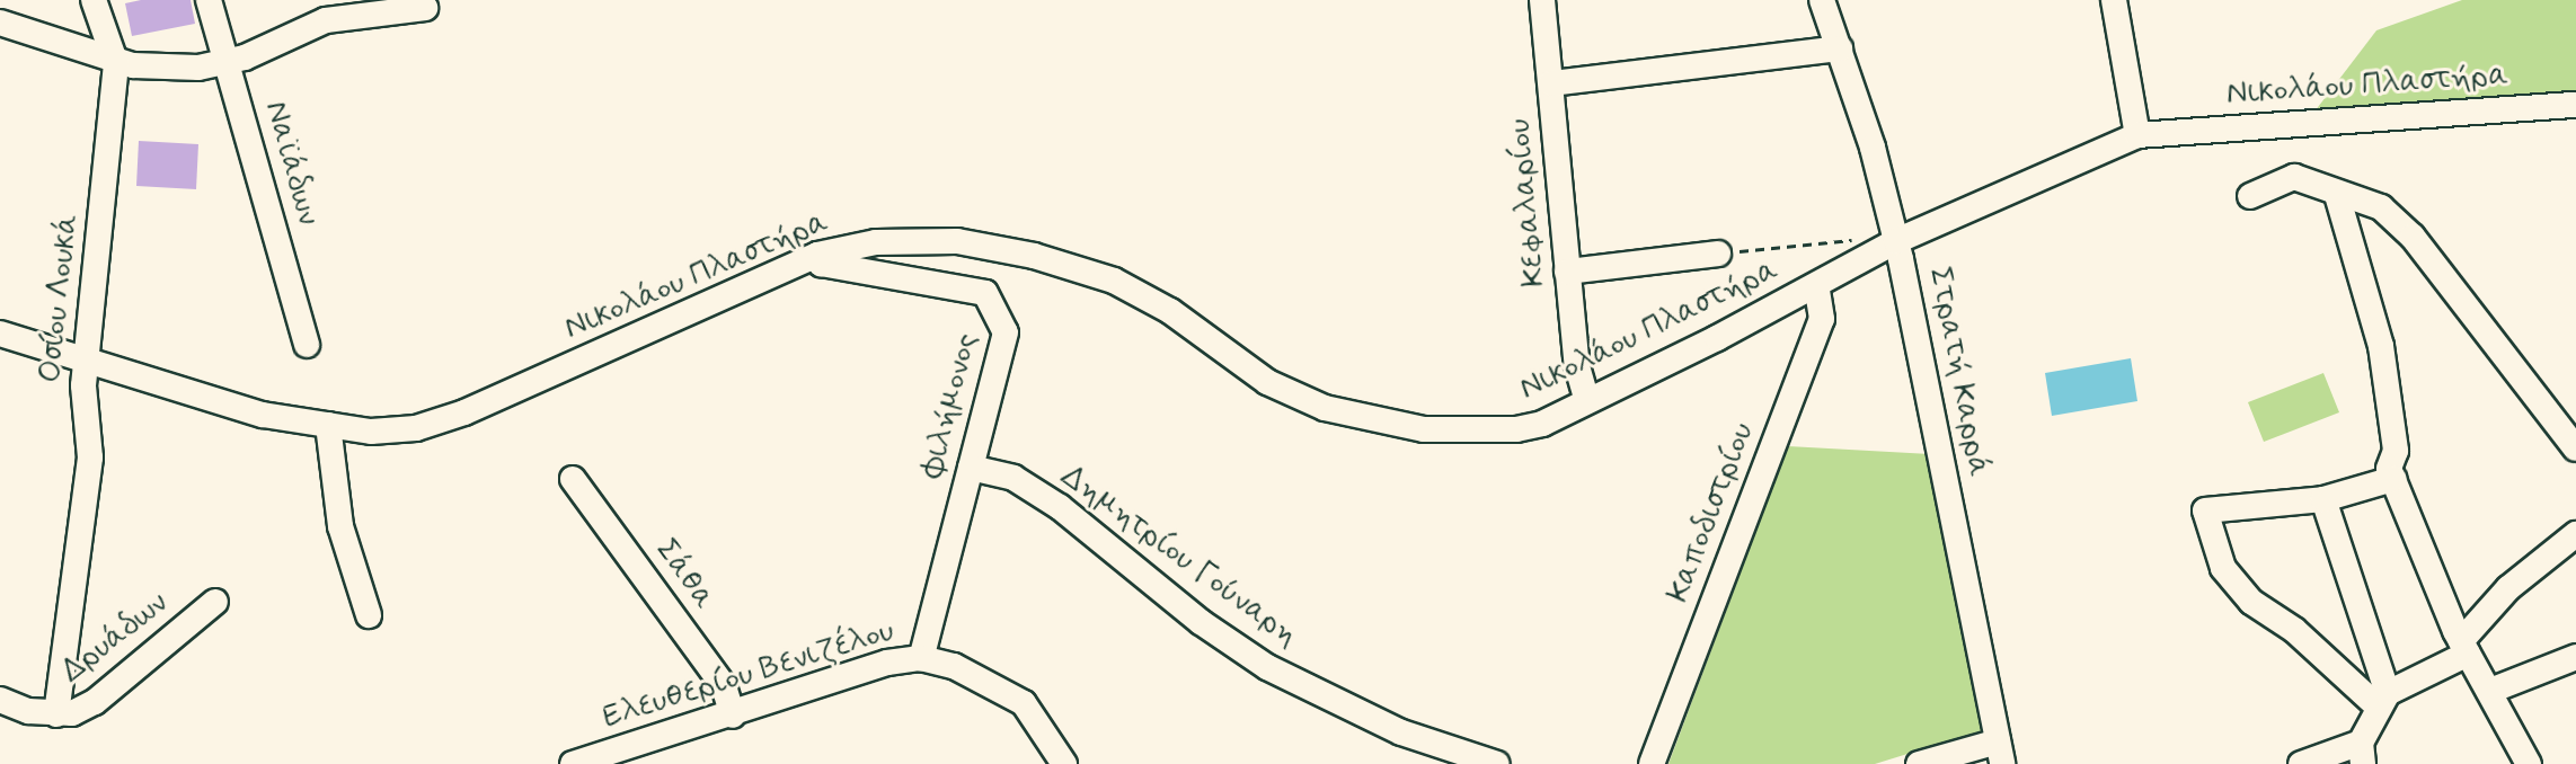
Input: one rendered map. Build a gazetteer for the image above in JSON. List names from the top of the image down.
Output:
{
  "streets": {
    "street": [
      "Νικολάου Πλαστήρα",
      "Ναϊάδων",
      "Κεφαλαρίου",
      "Οσίου Λουκά",
      "Στρατή Καρρά",
      "Φιλήμονος",
      "Καποδιστρίου",
      "Δημητρίου Γούναρη",
      "Σάθα",
      "Δρυάδων",
      "Ελευθερίου Βενιζέλου"
    ]
  },
  "crossings": [
    ["Νικολάου Πλαστήρα", "Κεφαλαρίου"],
    ["Νικολάου Πλαστήρα", "Οσίου Λουκά"],
    ["Νικολάου Πλαστήρα", "Στρατή Καρρά"],
    ["Νικολάου Πλαστήρα", "Φιλήμονος"],
    ["Νικολάου Πλαστήρα", "Καποδιστρίου"],
    ["Οσίου Λουκά", "Δρυάδων"],
    ["Φιλήμονος", "Δημητρίου Γούναρη"],
    ["Φιλήμονος", "Ελευθερίου Βενιζέλου"],
    ["Σάθα", "Ελευθερίου Βενιζέλου"]
  ]
}
